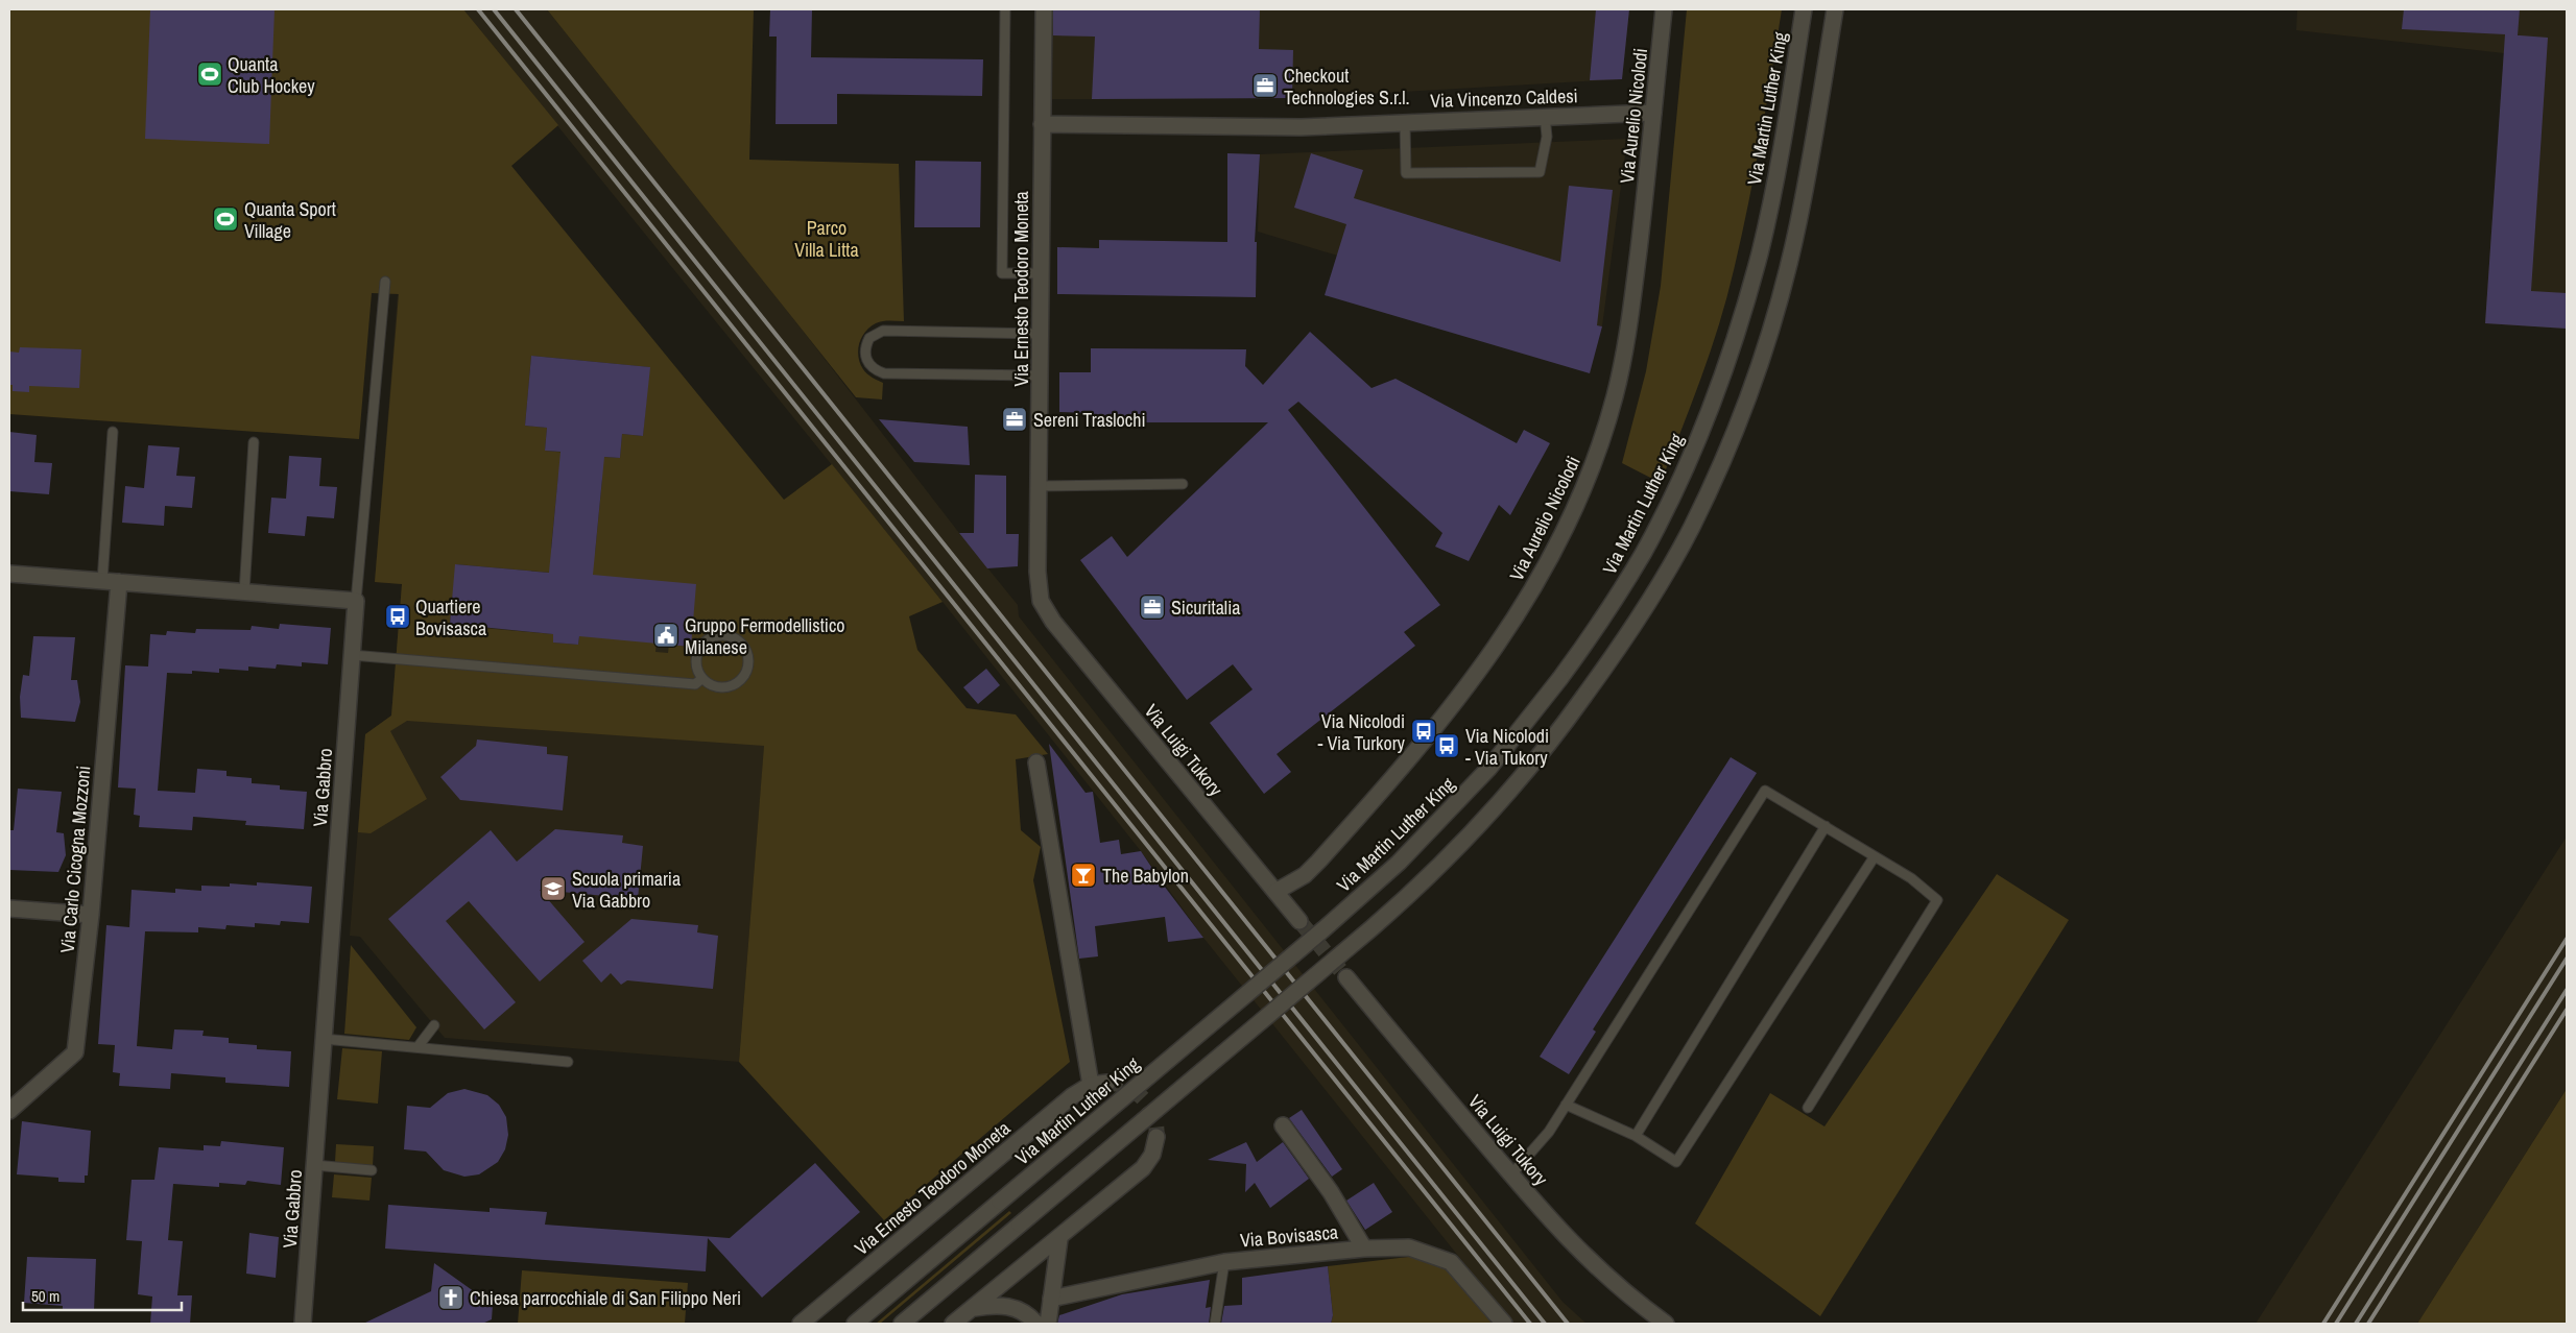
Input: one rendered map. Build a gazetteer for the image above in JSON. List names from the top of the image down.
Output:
{
  "streets": {
    "street": [
      "Via Vincenzo Caldesi",
      "Via Martin Luther King",
      "Via Aurelio Nicolodi",
      "Via Ernesto Teodoro Moneta",
      "Via Luigi Tukory",
      "Via Gabbro",
      "Via Carlo Cicogna Mozzoni",
      "Via Bovisasca"
    ]
  },
  "crossings": [
    ["Via Vincenzo Caldesi", "Via Aurelio Nicolodi"],
    ["Via Vincenzo Caldesi", "Via Ernesto Teodoro Moneta"],
    ["Via Aurelio Nicolodi", "Via Luigi Tukory"],
    ["Via Ernesto Teodoro Moneta", "Via Luigi Tukory"]
  ],
  "parks": ["Parco Villa Litta"],
  "places": {
    "sports": ["Quanta Club Hockey", "Quanta Sport Village"],
    "office": ["Checkout Technologies S.r.l.", "Sereni Traslochi", "Sicuritalia"],
    "bus stop": ["Quartiere Bovisasca", "Via Nicolodi - Via Turkory", "Via Nicolodi - Via Tukory"],
    "public building": ["Gruppo Fermodellistico Milanese"],
    "bar": ["The Babylon"],
    "school or university": ["Scuola primaria Via Gabbro"],
    "church": ["Chiesa parrocchiale di San Filippo Neri"]
  },
  "scale_bar": "50 m"
}
